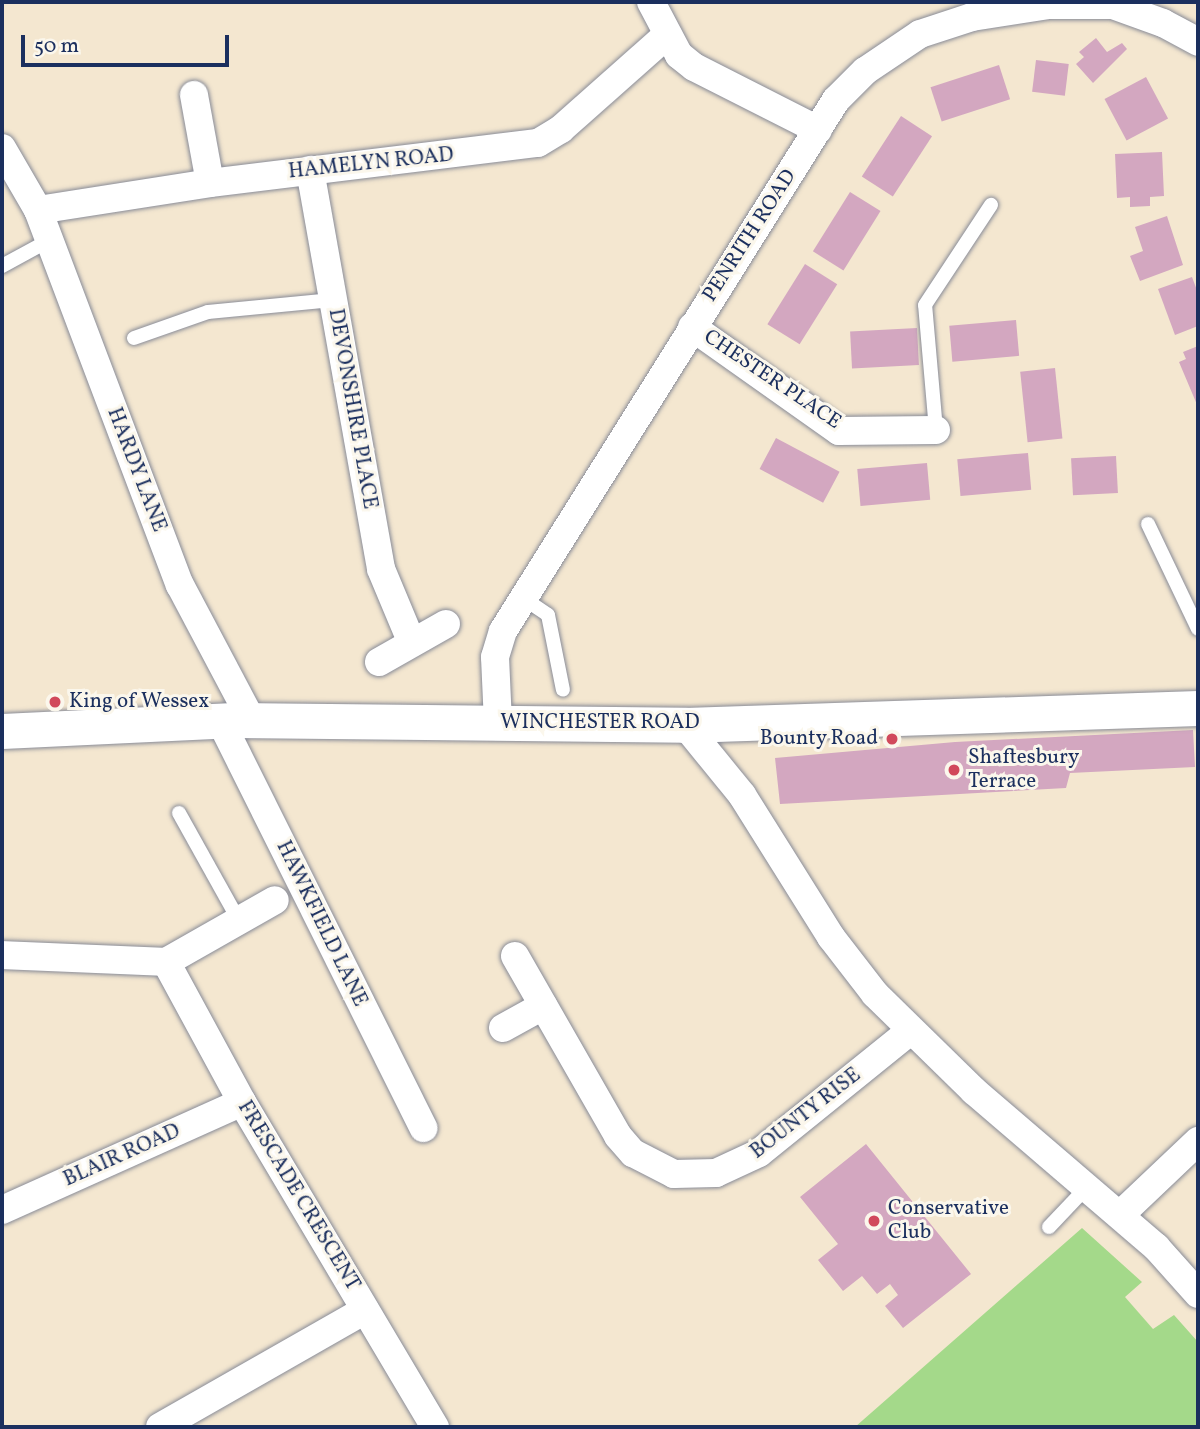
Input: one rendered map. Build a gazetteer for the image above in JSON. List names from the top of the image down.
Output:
{
  "streets": {
    "street": [
      "HAMELYN ROAD",
      "PENRITH ROAD",
      "CHESTER PLACE",
      "DEVONSHIRE PLACE",
      "HARDY LANE",
      "WINCHESTER ROAD",
      "HAWKFIELD LANE",
      "BOUNTY RISE",
      "BLAIR ROAD",
      "FRESCADE CRESCENT"
    ]
  },
  "crossings": [
    ["HAMELYN ROAD", "DEVONSHIRE PLACE"],
    ["HAMELYN ROAD", "HARDY LANE"],
    ["PENRITH ROAD", "CHESTER PLACE"],
    ["PENRITH ROAD", "WINCHESTER ROAD"],
    ["HARDY LANE", "WINCHESTER ROAD"],
    ["HARDY LANE", "HAWKFIELD LANE"],
    ["WINCHESTER ROAD", "HAWKFIELD LANE"],
    ["BLAIR ROAD", "FRESCADE CRESCENT"]
  ],
  "places": [
    "King of Wessex",
    "Bounty Road",
    "Shaftesbury Terrace",
    "Conservative Club"
  ],
  "scale_bar": "50 m"
}
